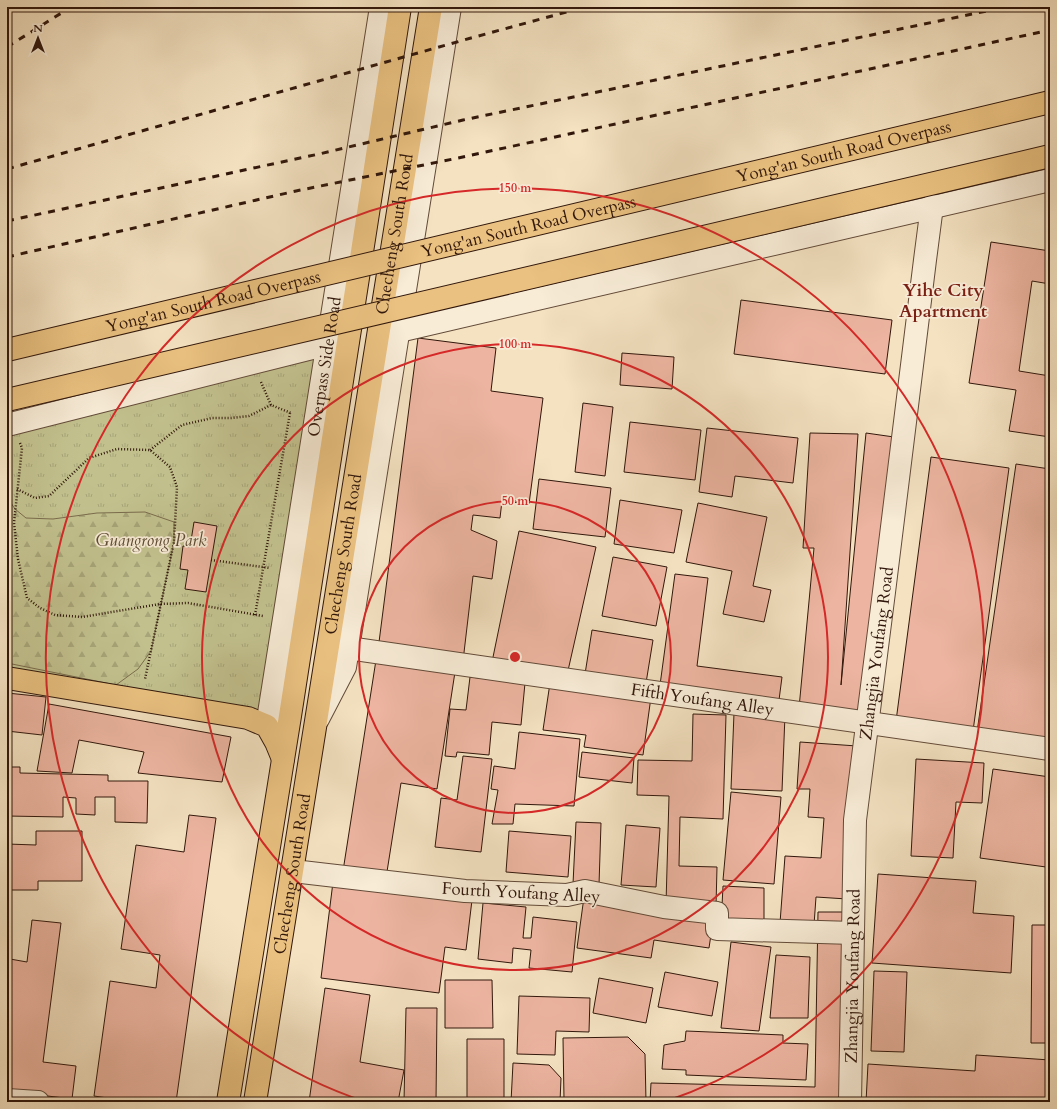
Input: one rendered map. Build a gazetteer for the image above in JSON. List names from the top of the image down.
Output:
{
  "streets": {
    "main road": ["Yong'an South Road Overpass", "Checheng South Road"],
    "street": [
      "Overpass Side Road",
      "Zhangjia Youfang Road",
      "Fifth Youfang Alley",
      "Fourth Youfang Alley"
    ]
  },
  "crossings": [
    ["Checheng South Road", "Fourth Youfang Alley"],
    ["Zhangjia Youfang Road", "Fifth Youfang Alley"],
    ["Zhangjia Youfang Road", "Fourth Youfang Alley"]
  ],
  "districts": ["Yihe City Apartment"],
  "parks": ["Guangrong Park"],
  "north": "top",
  "rings": ["150 m", "100 m", "50 m"]
}
